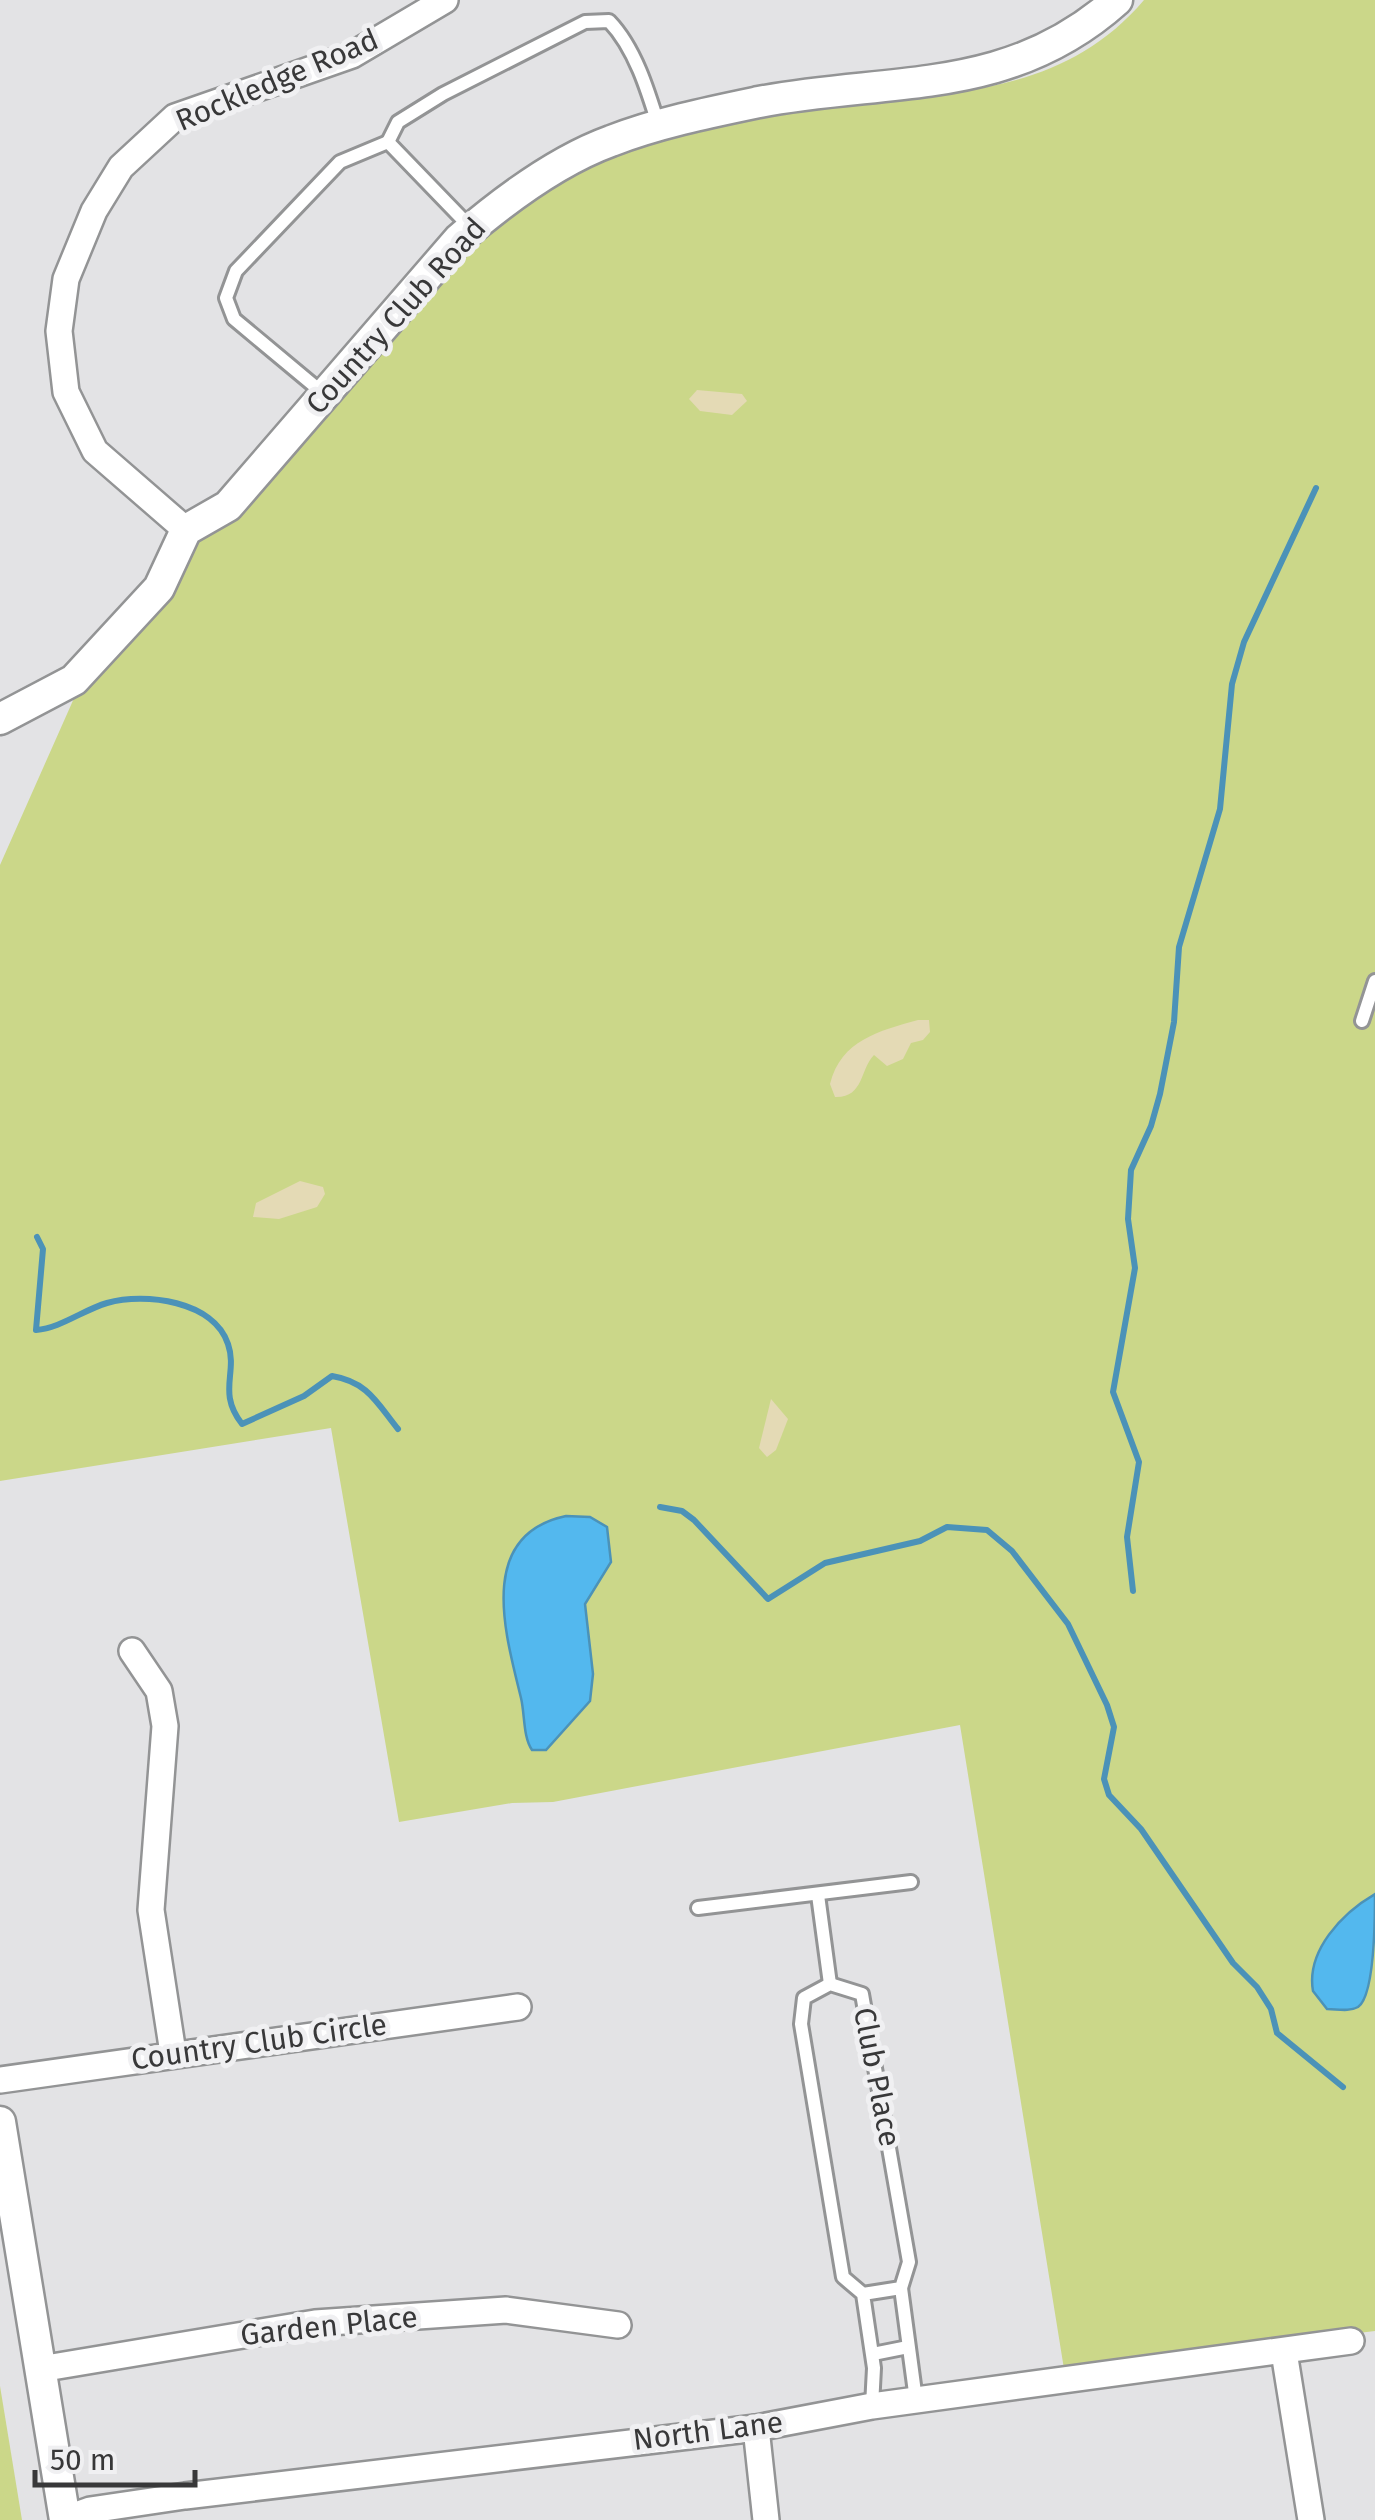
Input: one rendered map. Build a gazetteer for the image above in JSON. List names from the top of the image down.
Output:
{
  "streets": {
    "street": [
      "Rockledge Road",
      "Country Club Road",
      "Country Club Circle",
      "Garden Place",
      "North Lane"
    ],
    "lane": ["Club Place"]
  },
  "crossings": [
    ["Rockledge Road", "Country Club Road"],
    ["Club Place", "North Lane"]
  ],
  "scale_bar": "50 m"
}
